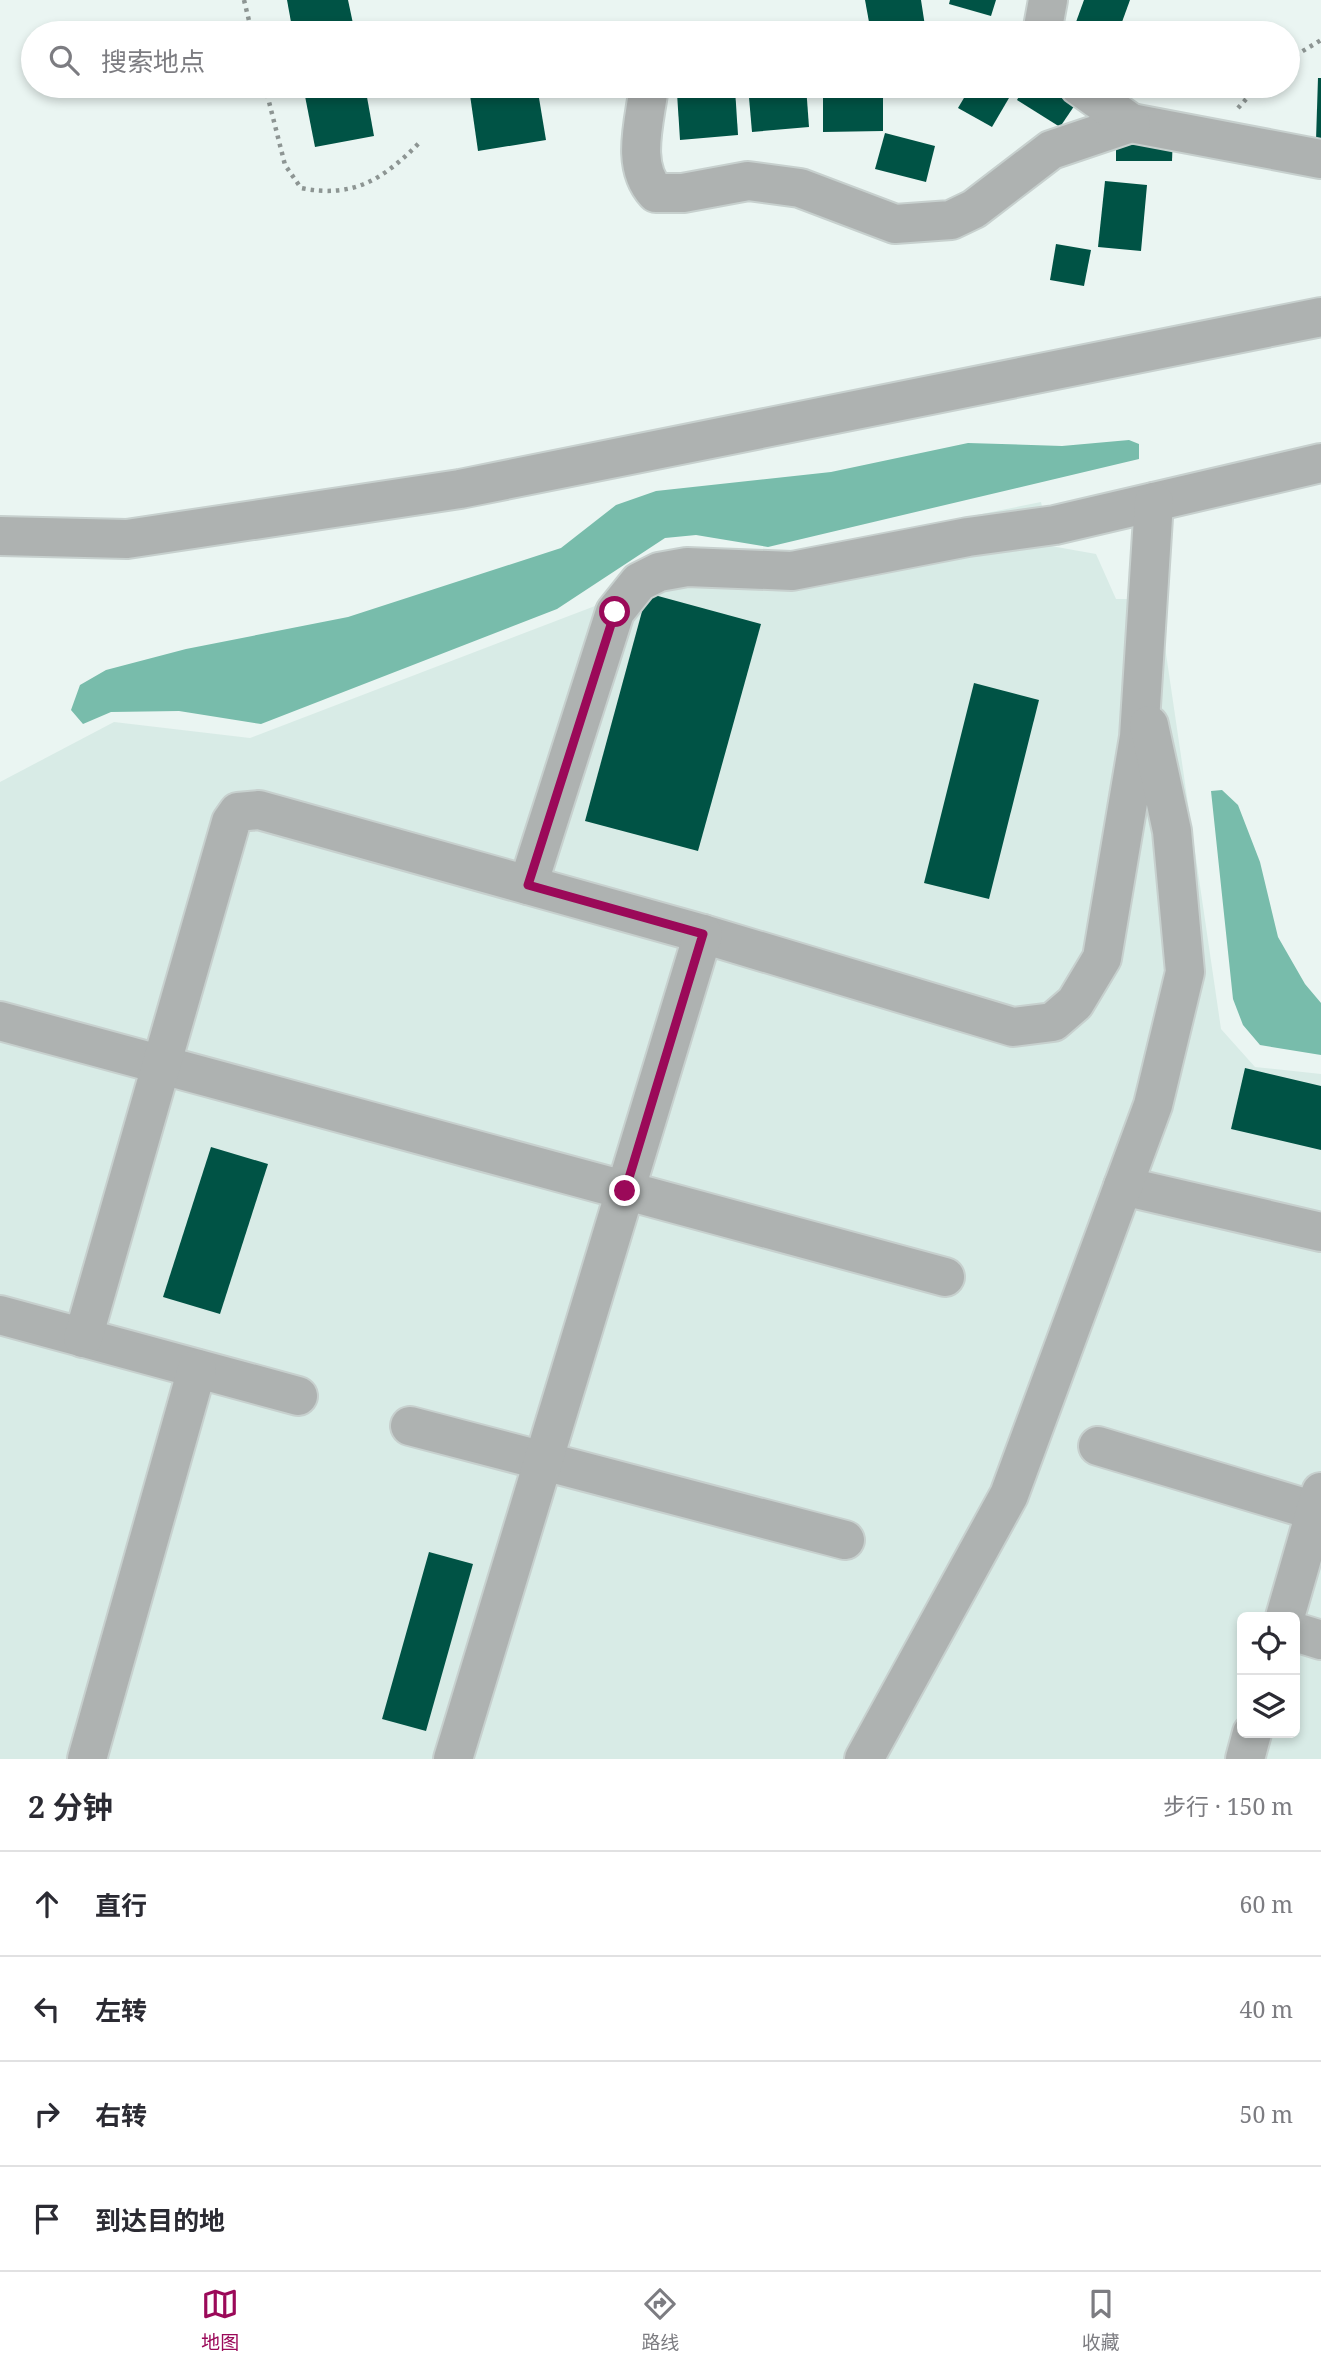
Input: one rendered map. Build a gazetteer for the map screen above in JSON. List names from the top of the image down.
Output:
{
  "page": {
    "search": "搜索地点",
    "heading": ["2 分钟", "步行 · 150 m"],
    "list": [
      ["直行", "60 m"],
      ["左转", "40 m"],
      ["右转", "50 m"],
      "到达目的地"
    ],
    "nav": ["地图", "路线", "收藏"]
  }
}
